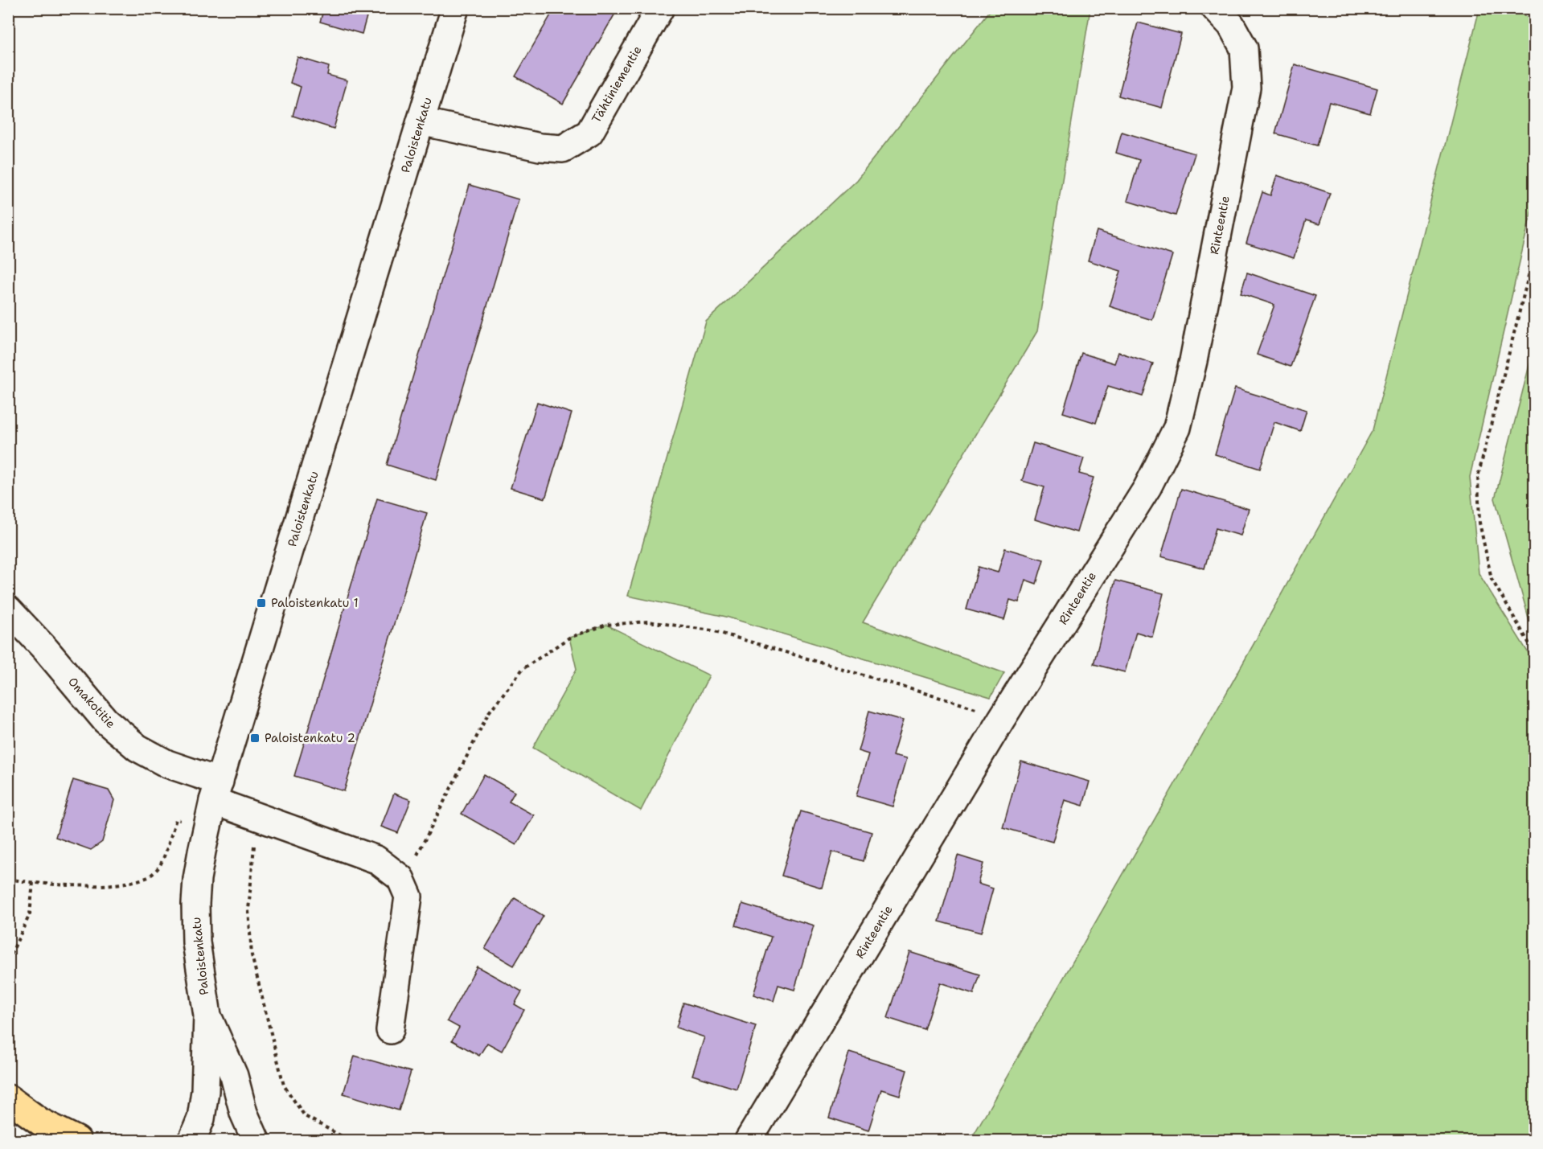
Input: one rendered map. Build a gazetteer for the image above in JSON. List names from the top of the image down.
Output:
{
  "streets": {
    "street": [
      "Tähtiniementie",
      "Paloistenkatu",
      "Rinteentie",
      "Omakotitie"
    ]
  },
  "crossings": [
    ["Tähtiniementie", "Paloistenkatu"],
    ["Paloistenkatu", "Omakotitie"]
  ],
  "places": {
    "transit": ["Paloistenkatu 1", "Paloistenkatu 2"]
  }
}
